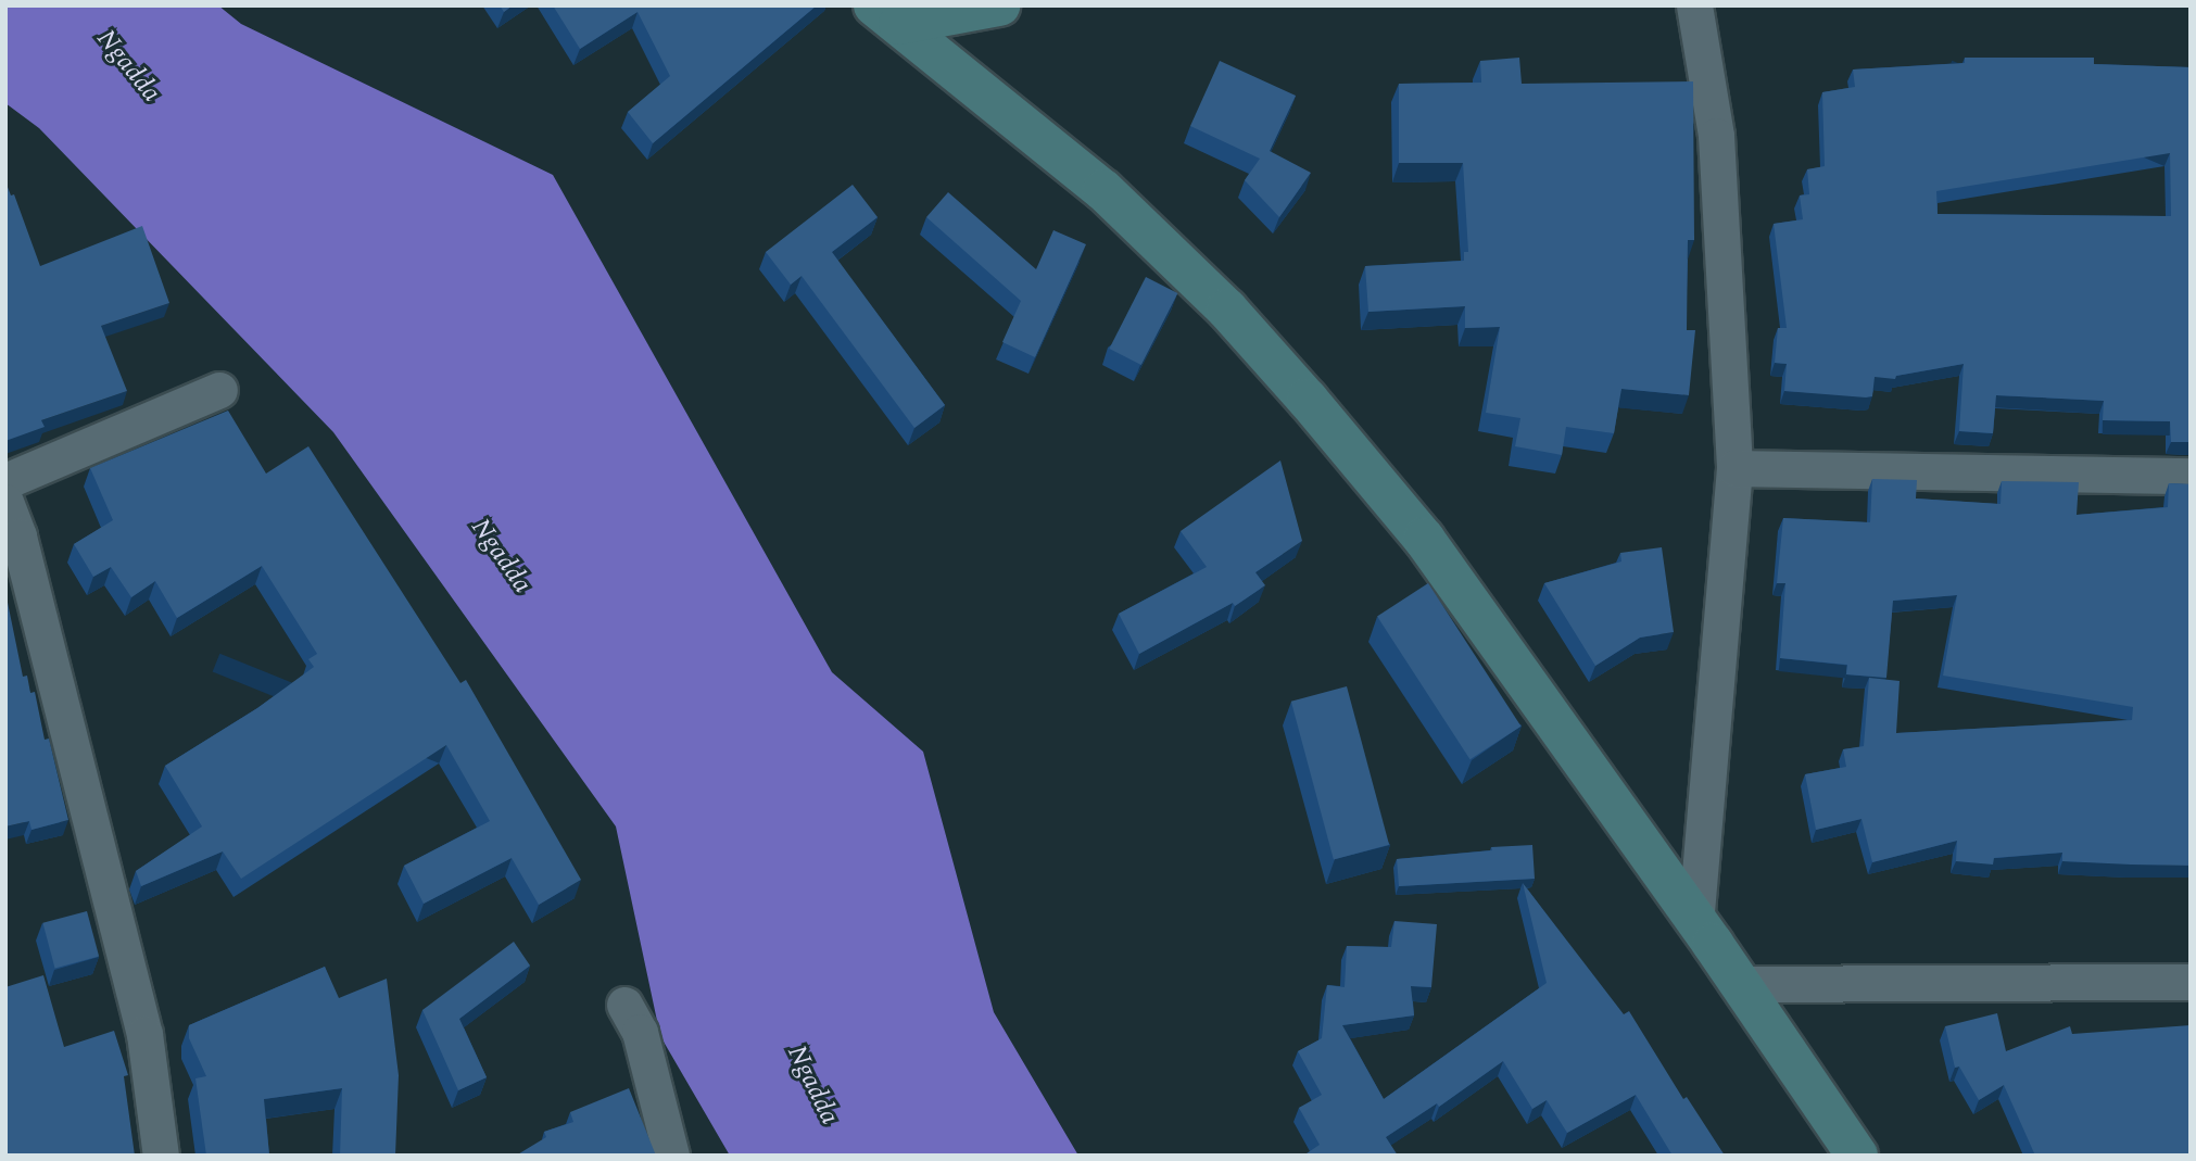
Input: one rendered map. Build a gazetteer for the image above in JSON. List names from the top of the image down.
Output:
{
  "water": ["Ngadda"]
}
